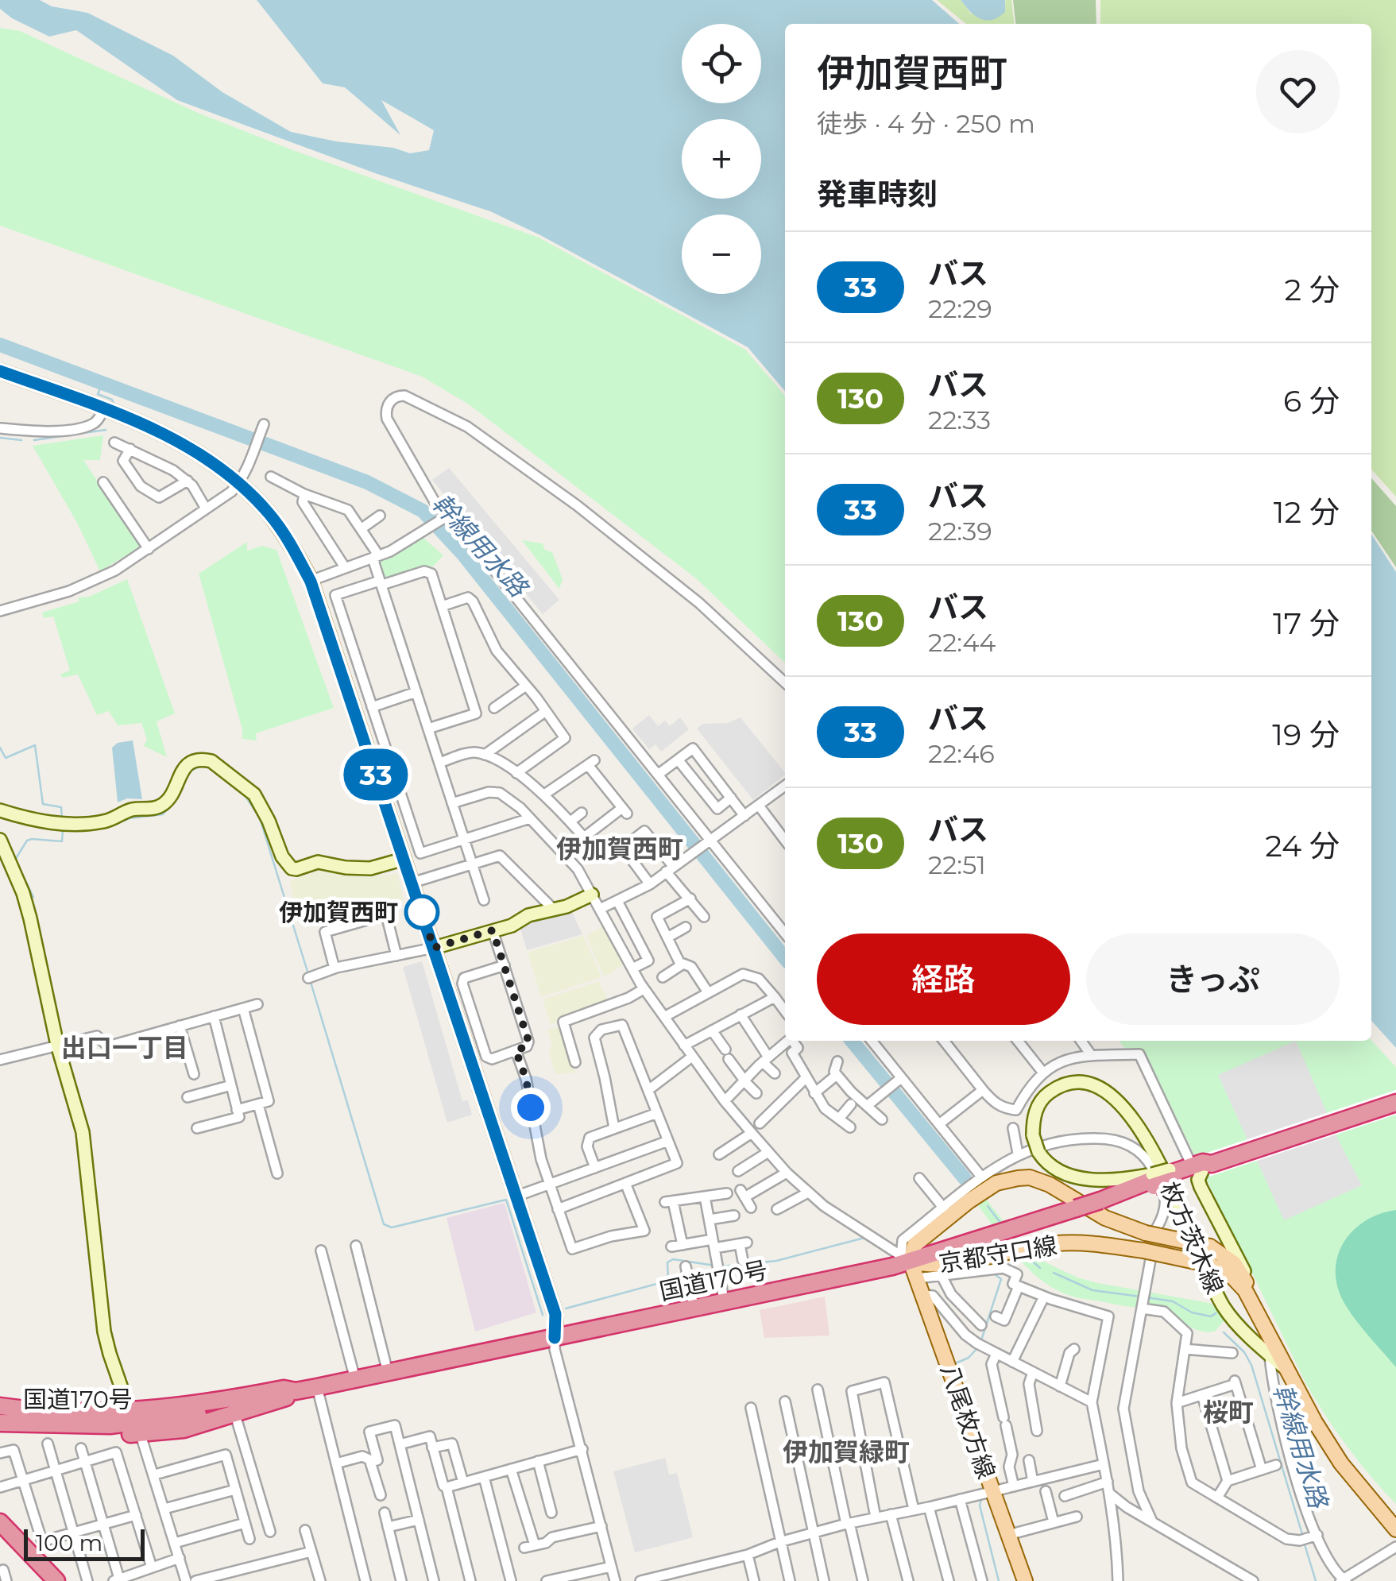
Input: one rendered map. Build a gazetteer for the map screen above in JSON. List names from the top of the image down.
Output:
{
  "streets": {
    "highway": ["国道170号"],
    "main road": ["京都守口線", "八尾枚方線"],
    "street": ["枚方茨木線"]
  },
  "crossings": [
    ["枚方茨木線", "京都守口線"],
    ["枚方茨木線", "国道170号"],
    ["京都守口線", "国道170号"],
    ["京都守口線", "八尾枚方線"],
    ["国道170号", "八尾枚方線"]
  ],
  "districts": [
    "伊加賀西町",
    "出口一丁目",
    "桜町",
    "伊加賀緑町"
  ],
  "water": ["幹線用水路"],
  "places": ["伊加賀西町"],
  "lines": ["bus line 33"],
  "scale_bar": "100 m",
  "page": {
    "on_map": "33",
    "map_buttons": ["+", "−"],
    "heading": [
      ["伊加賀西町", "徒歩 · 4 分 · 250 m"],
      "発車時刻"
    ],
    "list": [
      {
        "mark": "33",
        "name": "バス",
        "note": "22:29",
        "value": "2 分"
      },
      {
        "mark": "130",
        "name": "バス",
        "note": "22:33",
        "value": "6 分"
      },
      {
        "mark": "33",
        "name": "バス",
        "note": "22:39",
        "value": "12 分"
      },
      {
        "mark": "130",
        "name": "バス",
        "note": "22:44",
        "value": "17 分"
      },
      {
        "mark": "33",
        "name": "バス",
        "note": "22:46",
        "value": "19 分"
      },
      {
        "mark": "130",
        "name": "バス",
        "note": "22:51",
        "value": "24 分"
      }
    ],
    "buttons": ["経路", "きっぷ"],
    "scale": "100 m"
  }
}
